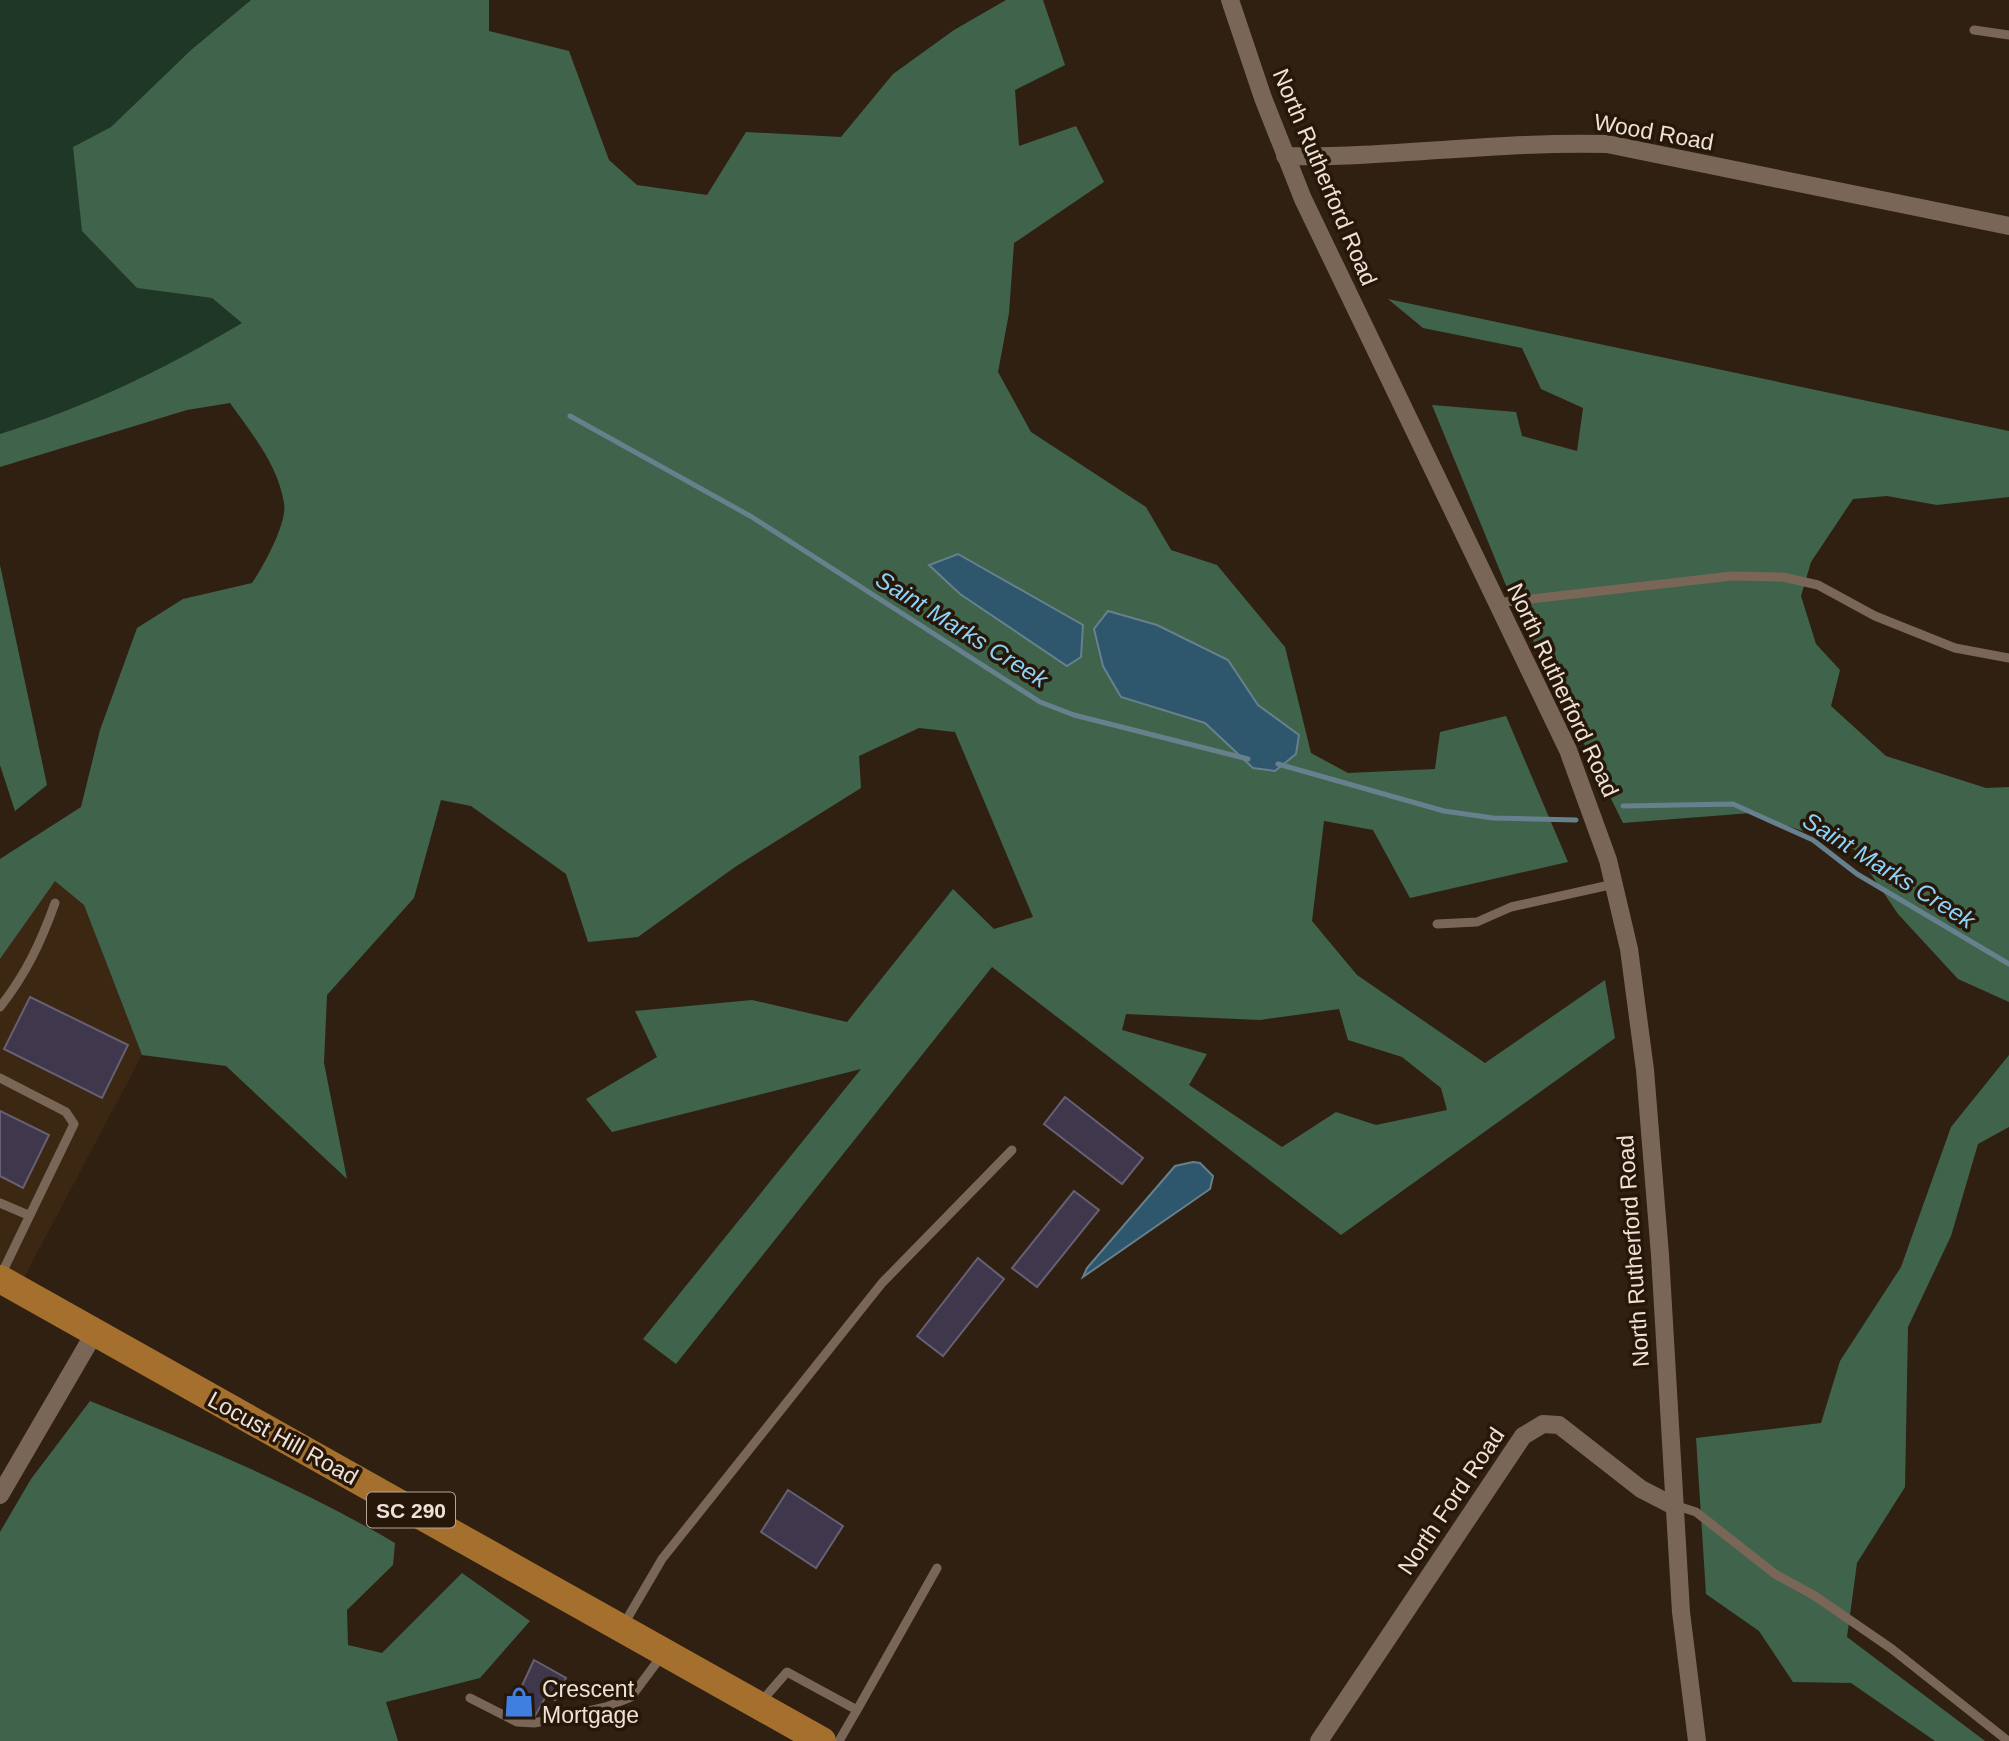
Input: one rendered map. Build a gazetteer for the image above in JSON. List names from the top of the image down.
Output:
{
  "streets": {
    "main road": ["Locust Hill Road", "SC 290"],
    "street": ["Wood Road", "North Rutherford Road", "North Ford Road"]
  },
  "crossings": [
    ["Wood Road", "North Rutherford Road"],
    ["North Rutherford Road", "North Ford Road"]
  ],
  "water": ["Saint Marks Creek"],
  "places": {
    "shop": ["Crescent Mortgage"]
  }
}
